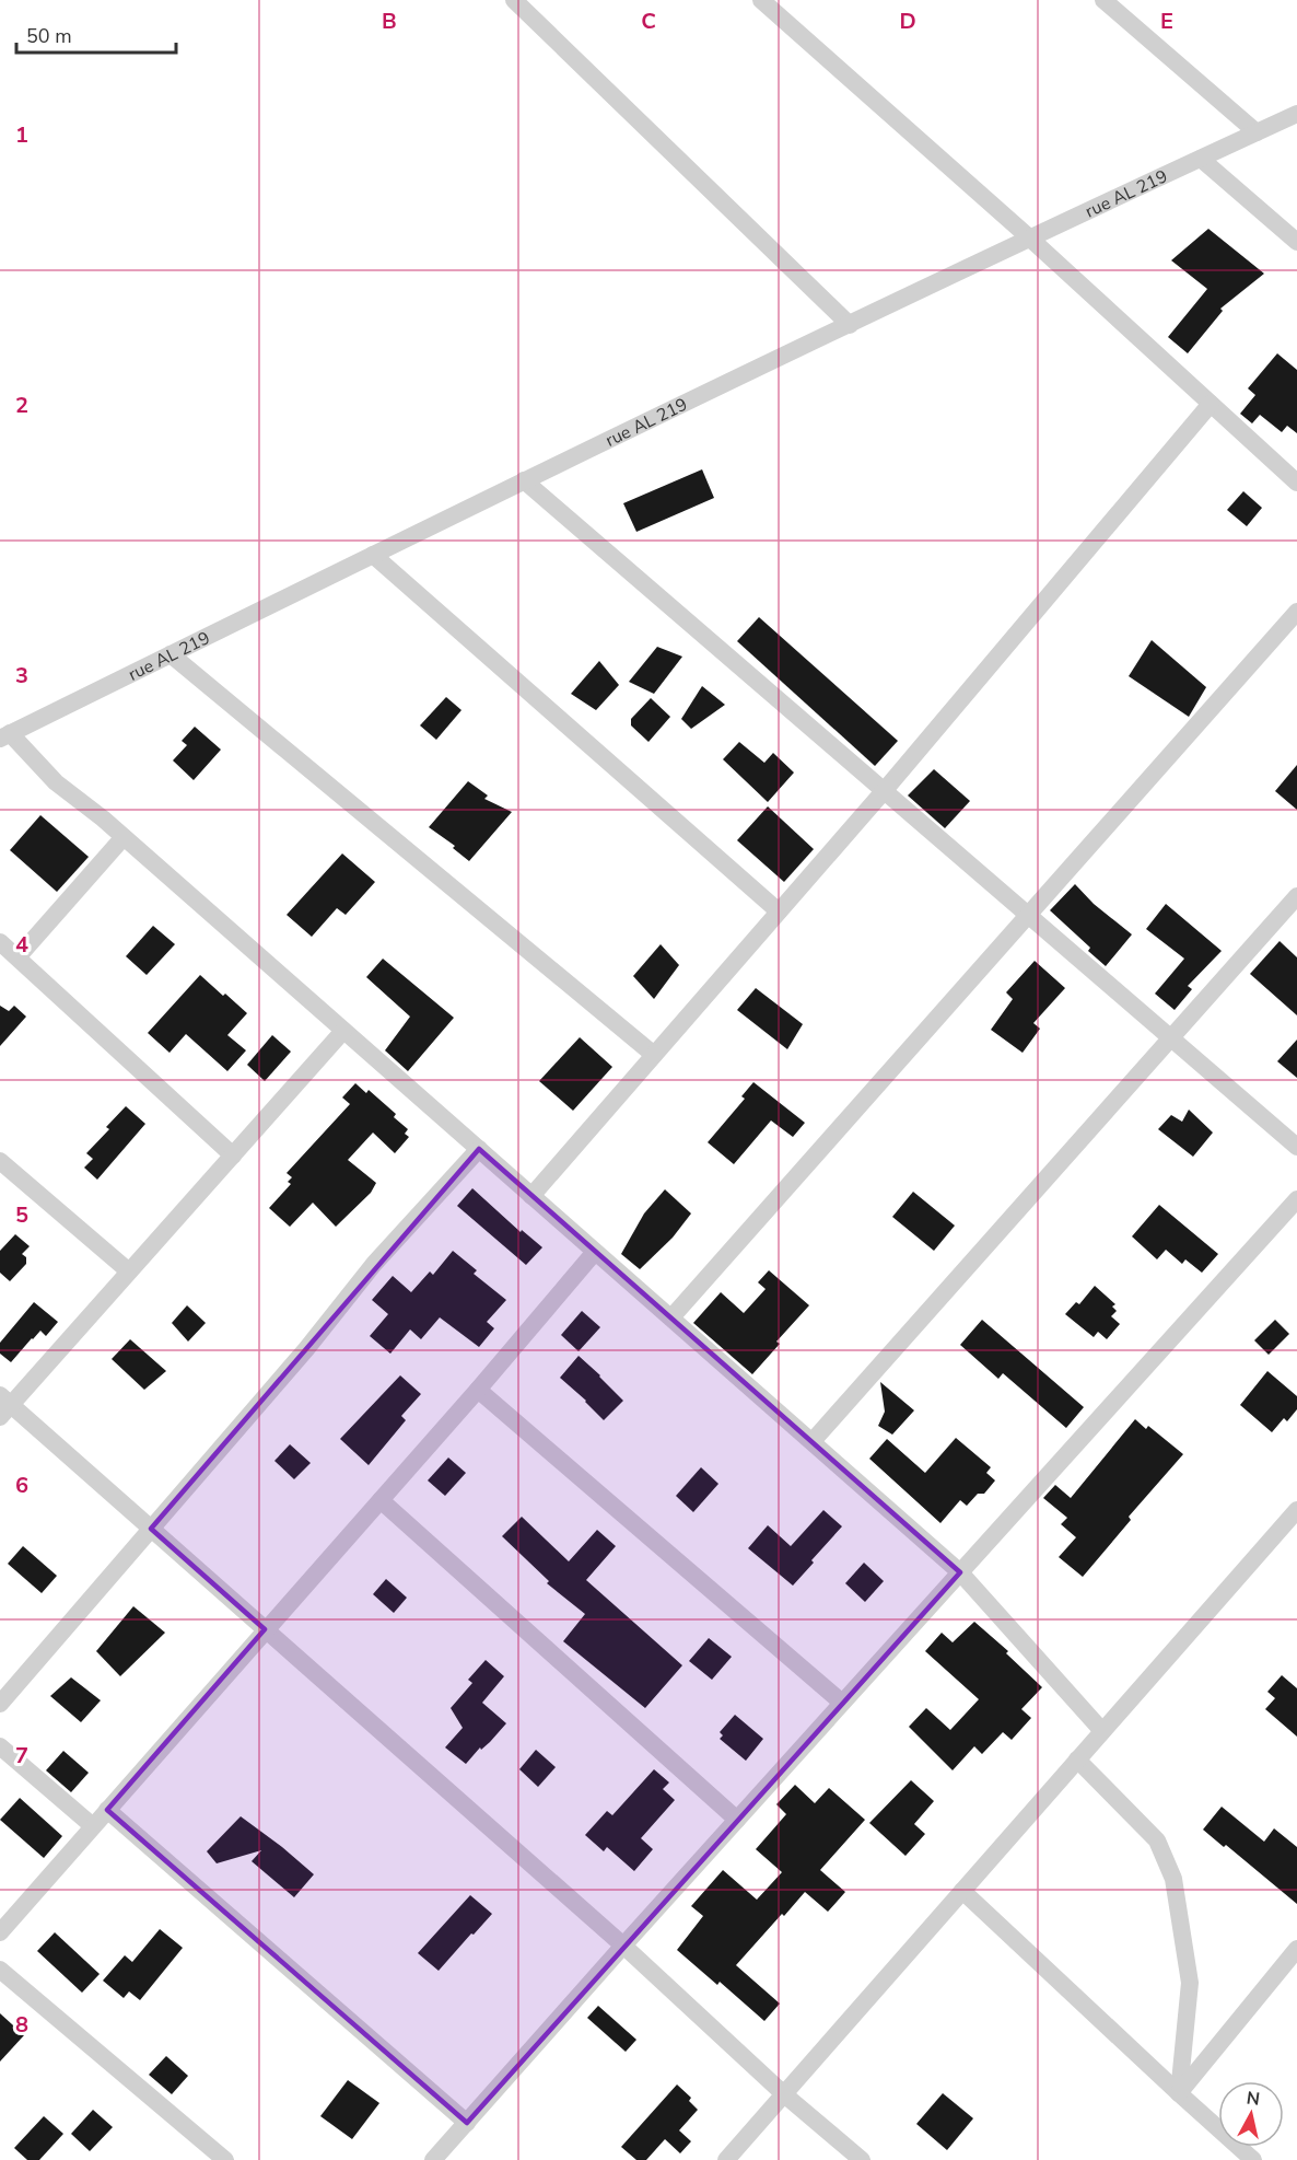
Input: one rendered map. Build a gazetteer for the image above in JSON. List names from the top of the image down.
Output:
{
  "streets": {
    "street": ["rue AL 219"]
  },
  "scale_bar": "50 m",
  "north": "top",
  "grid": {
    "columns": [
      "B",
      "C",
      "D",
      "E"
    ],
    "rows": [
      "1",
      "2",
      "3",
      "4",
      "5",
      "6",
      "7",
      "8"
    ]
  }
}
